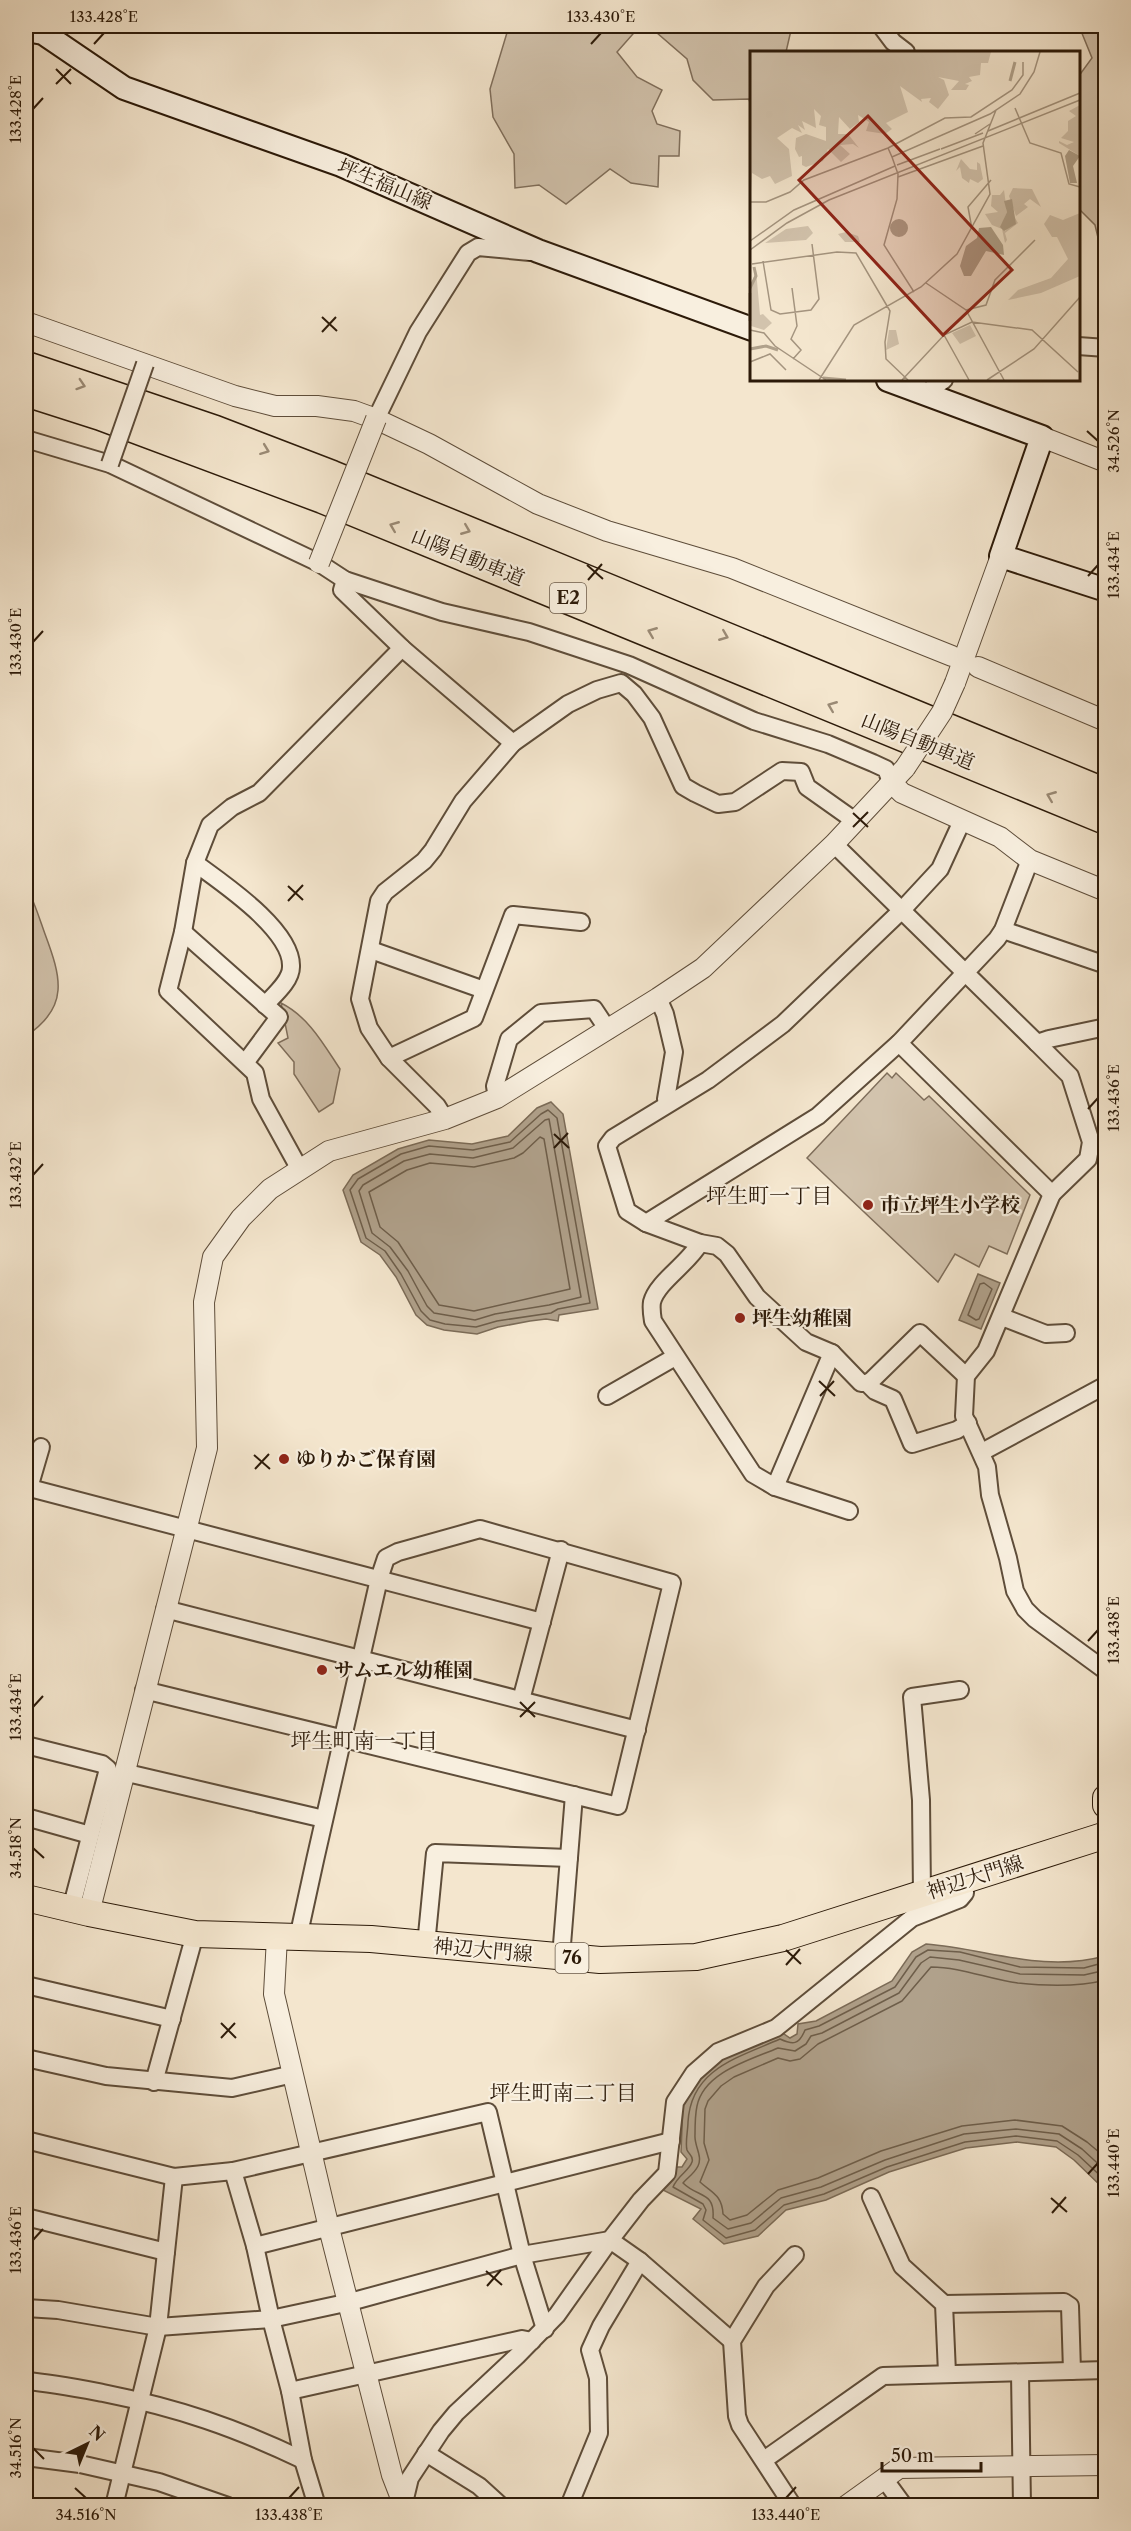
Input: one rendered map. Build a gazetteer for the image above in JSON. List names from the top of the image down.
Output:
{
  "streets": {
    "highway": ["山陽自動車道", "E2"],
    "main road": ["坪生福山線", "神辺大門線", "76"]
  },
  "districts": ["坪生町一丁目", "坪生町南一丁目", "坪生町南二丁目"],
  "places": [
    "市立坪生小学校",
    "坪生幼稚園",
    "ゆりかご保育園",
    "サムエル幼稚園"
  ],
  "scale_bar": "50 m",
  "north": "top right",
  "coordinates": [
    "133.428°E",
    "133.430°E",
    "34.526°N",
    "133.434°E",
    "133.436°E",
    "133.432°E",
    "133.438°E",
    "34.518°N",
    "133.440°E",
    "34.516°N"
  ]
}
